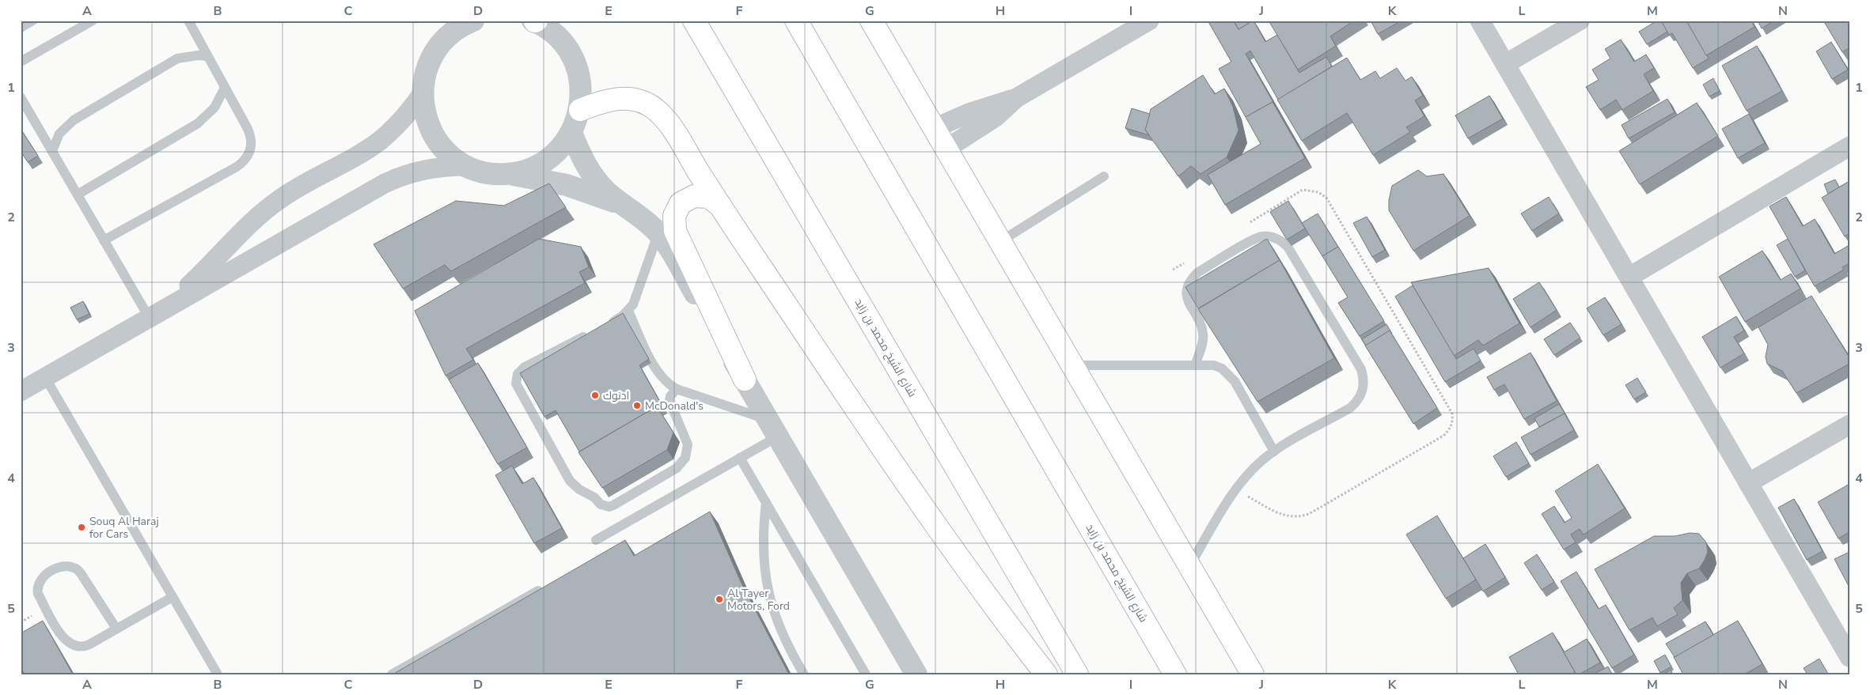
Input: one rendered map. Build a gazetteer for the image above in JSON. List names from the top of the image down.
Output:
{
  "streets": {
    "main road": ["شارع الشيخ محمد بن زايد"]
  },
  "places": [
    "ادنوك",
    "McDonald's",
    "Souq Al Haraj for Cars",
    "Al Tayer Motors, Ford"
  ],
  "grid": {
    "columns": [
      "A",
      "B",
      "C",
      "D",
      "E",
      "F",
      "G",
      "H",
      "I",
      "J",
      "K",
      "L",
      "M",
      "N"
    ],
    "rows": [
      "1",
      "2",
      "3",
      "4",
      "5"
    ]
  }
}
